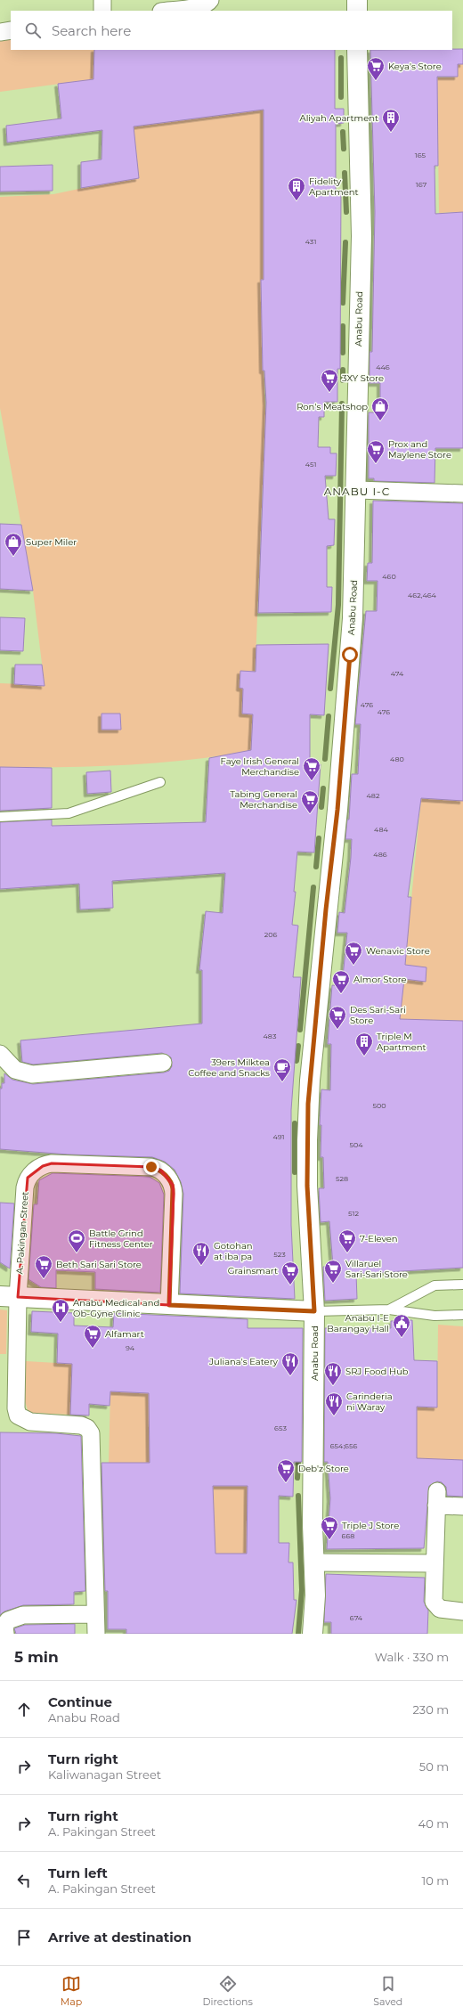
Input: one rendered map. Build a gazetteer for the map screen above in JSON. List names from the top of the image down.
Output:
{
  "streets": {
    "street": ["Anabu Road", "A. Pakingan Street"]
  },
  "districts": ["ANABU I-C"],
  "places": {
    "supermarket": [
      "Keya's Store",
      "3XY Store",
      "Prox and Maylene Store",
      "Faye Irish General Merchandise",
      "Tabing General Merchandise",
      "Wenavic Store",
      "Almor Store",
      "Des Sari-Sari Store",
      "7-Eleven",
      "Beth Sari Sari Store",
      "Villaruel Sari-Sari Store",
      "Grainsmart",
      "Alfamart",
      "Deb'z Store",
      "Triple J Store"
    ],
    "building": ["Aliyah Apartment", "Fidelity Apartment", "Triple M Apartment"],
    "shop": ["Ron's Meatshop", "Super Miler"],
    "cafe": ["39ers Milktea Coffee and Snacks"],
    "sports": ["Battle Grind Fitness Center"],
    "restaurant": [
      "Gotohan at iba pa",
      "Juliana's Eatery",
      "SRJ Food Hub",
      "Carinderia ni Waray"
    ],
    "hospital": ["Anabu Medical and Ob-Gyne Clinic"],
    "public building": ["Anabu I-E Barangay Hall"]
  },
  "house_numbers": [
    "165",
    "167",
    "431",
    "446",
    "451",
    "460",
    "462,464",
    "474",
    "476",
    "476",
    "480",
    "482",
    "484",
    "486",
    "206",
    "483",
    "500",
    "491",
    "504",
    "528",
    "512",
    "523",
    "94",
    "653",
    "654;656",
    "668",
    "674"
  ],
  "page": {
    "search": "Search here",
    "heading": ["5 min", "Walk · 330 m"],
    "list": [
      ["Continue", "Anabu Road", "230 m"],
      ["Turn right", "Kaliwanagan Street", "50 m"],
      ["Turn right", "A. Pakingan Street", "40 m"],
      ["Turn left", "A. Pakingan Street", "10 m"],
      "Arrive at destination"
    ],
    "nav": ["Map", "Directions", "Saved"]
  }
}
